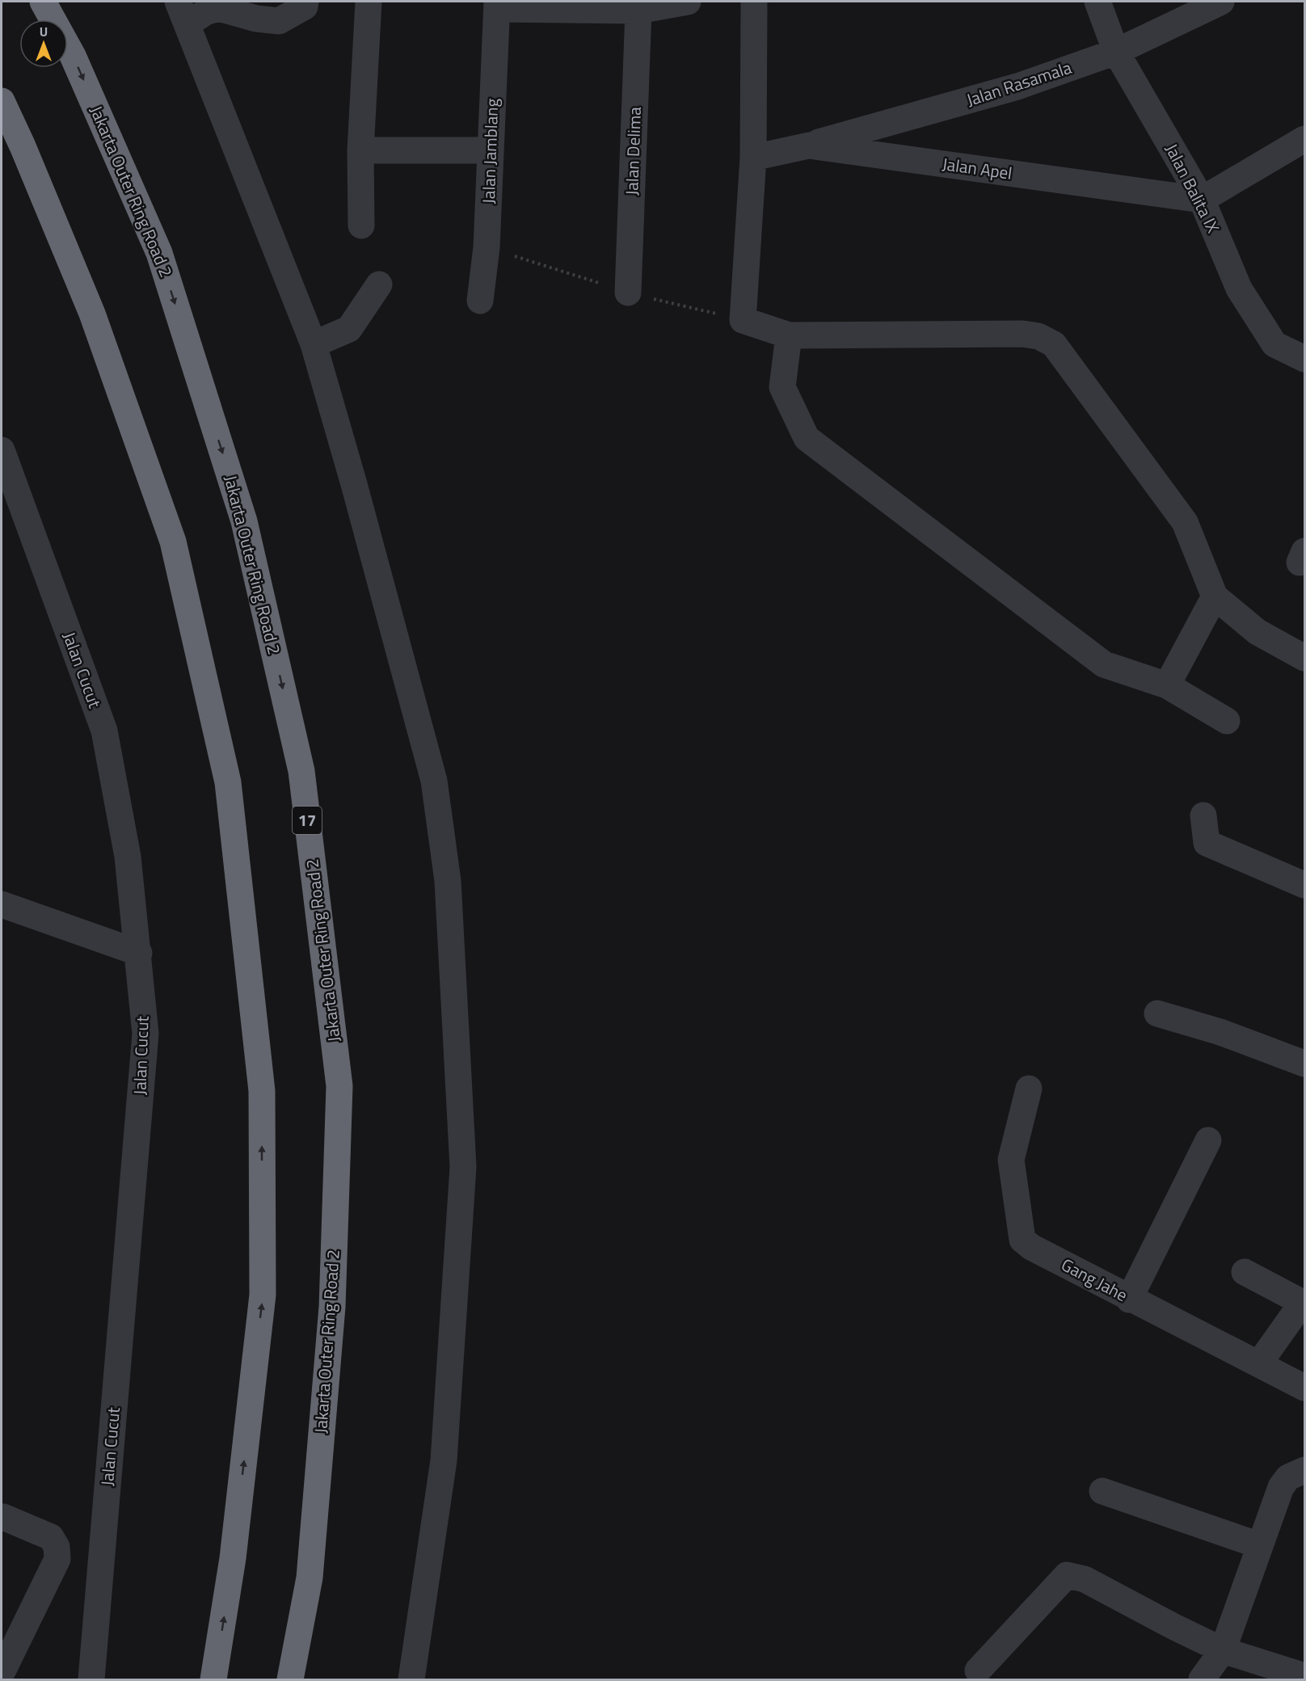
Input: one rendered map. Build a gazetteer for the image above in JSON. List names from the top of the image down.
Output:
{
  "streets": {
    "highway": ["Jakarta Outer Ring Road 2", "17"],
    "street": [
      "Jalan Rasamala",
      "Jalan Jamblang",
      "Jalan Delima",
      "Jalan Apel",
      "Jalan Balita IX",
      "Jalan Cucut",
      "Gang Jahe"
    ]
  },
  "crossings": [
    ["Jalan Rasamala", "Jalan Apel"],
    ["Jalan Rasamala", "Jalan Balita IX"],
    ["Jalan Apel", "Jalan Balita IX"]
  ],
  "north": "top"
}
